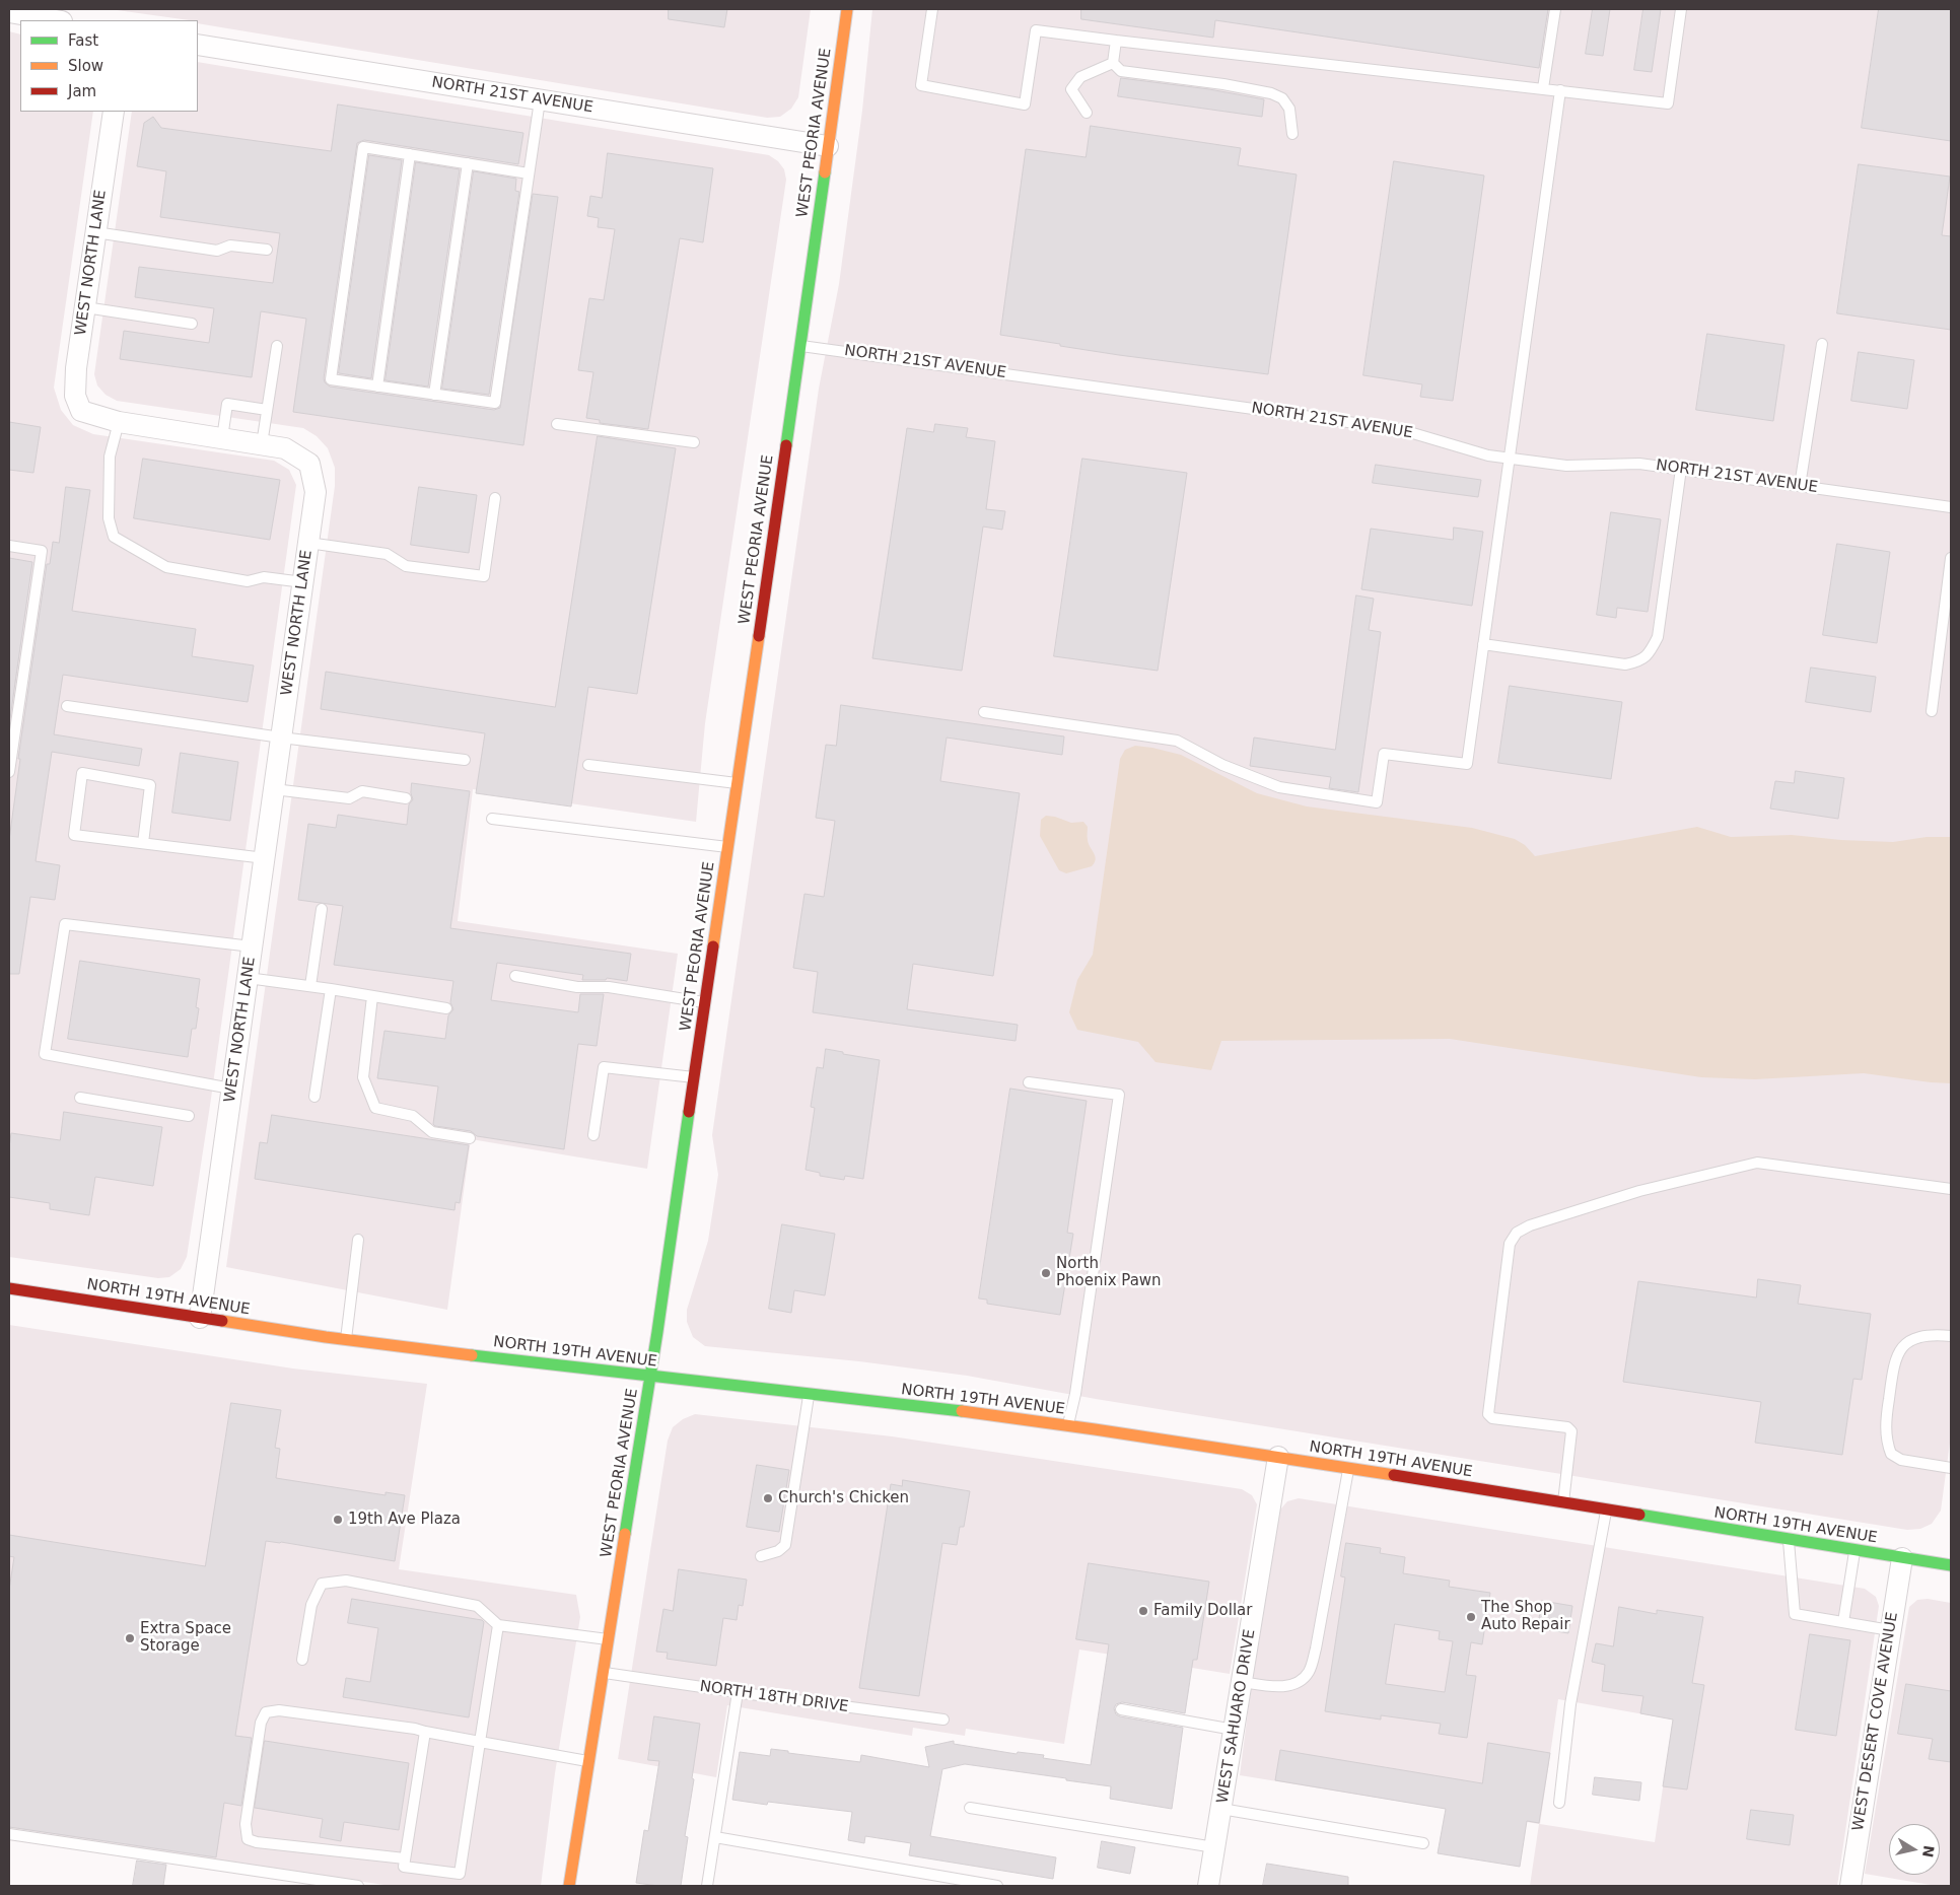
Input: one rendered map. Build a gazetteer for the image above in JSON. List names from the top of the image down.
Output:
{
  "streets": {
    "main road": ["WEST PEORIA AVENUE", "NORTH 19TH AVENUE"],
    "street": [
      "NORTH 21ST AVENUE",
      "WEST NORTH LANE",
      "WEST SAHUARO DRIVE",
      "WEST DESERT COVE AVENUE"
    ],
    "lane": ["NORTH 18TH DRIVE"]
  },
  "crossings": [
    ["NORTH 21ST AVENUE", "WEST PEORIA AVENUE"],
    ["WEST PEORIA AVENUE", "NORTH 19TH AVENUE"],
    ["WEST PEORIA AVENUE", "NORTH 18TH DRIVE"],
    ["WEST NORTH LANE", "NORTH 19TH AVENUE"],
    ["NORTH 19TH AVENUE", "WEST SAHUARO DRIVE"],
    ["NORTH 19TH AVENUE", "WEST DESERT COVE AVENUE"]
  ],
  "places": [
    "North Phoenix Pawn",
    "Church's Chicken",
    "19th Ave Plaza",
    "Family Dollar",
    "The Shop Auto Repair",
    "Extra Space Storage"
  ],
  "legend": ["Fast", "Slow", "Jam"],
  "north": "right"
}
